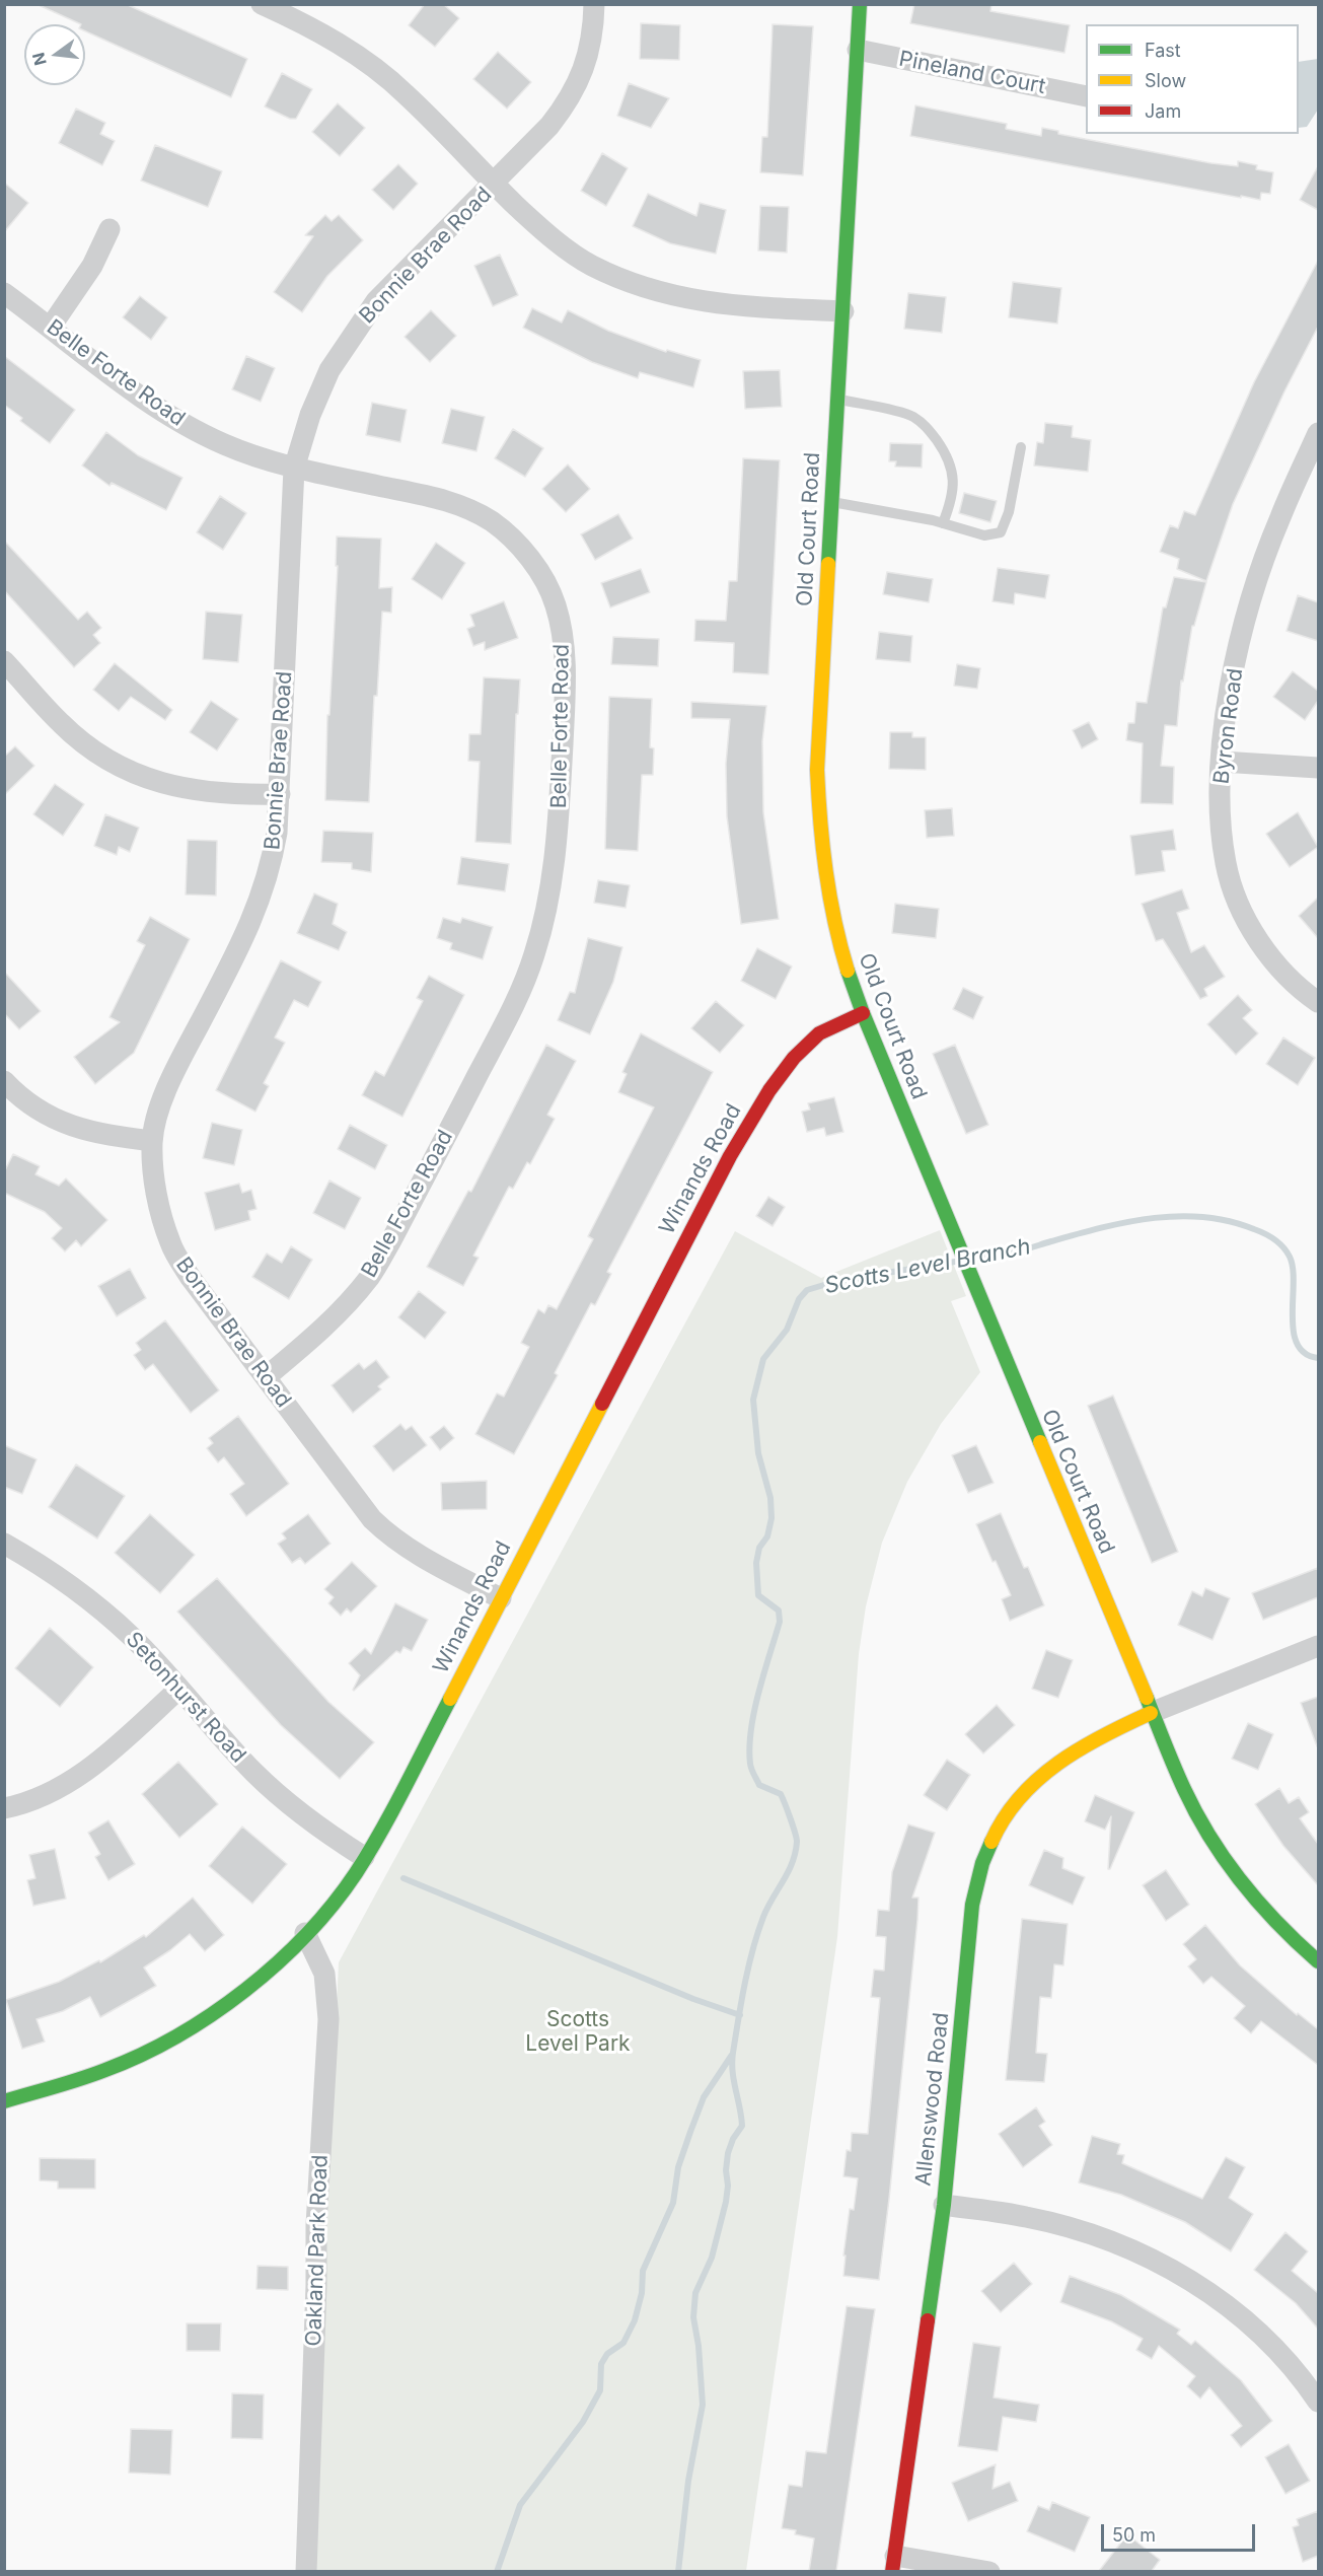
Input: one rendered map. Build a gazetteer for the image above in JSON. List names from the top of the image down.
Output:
{
  "streets": {
    "street": [
      "Pineland Court",
      "Bonnie Brae Road",
      "Belle Forte Road",
      "Old Court Road",
      "Byron Road",
      "Winands Road",
      "Setonhurst Road",
      "Allenswood Road",
      "Oakland Park Road"
    ]
  },
  "crossings": [
    ["Pineland Court", "Old Court Road"],
    ["Bonnie Brae Road", "Belle Forte Road"],
    ["Bonnie Brae Road", "Winands Road"],
    ["Old Court Road", "Winands Road"],
    ["Old Court Road", "Allenswood Road"],
    ["Winands Road", "Setonhurst Road"],
    ["Winands Road", "Oakland Park Road"]
  ],
  "water": ["Scotts Level Branch"],
  "parks": ["Scotts Level Park"],
  "legend": ["Fast", "Slow", "Jam"],
  "scale_bar": "50 m",
  "north": "left"
}
